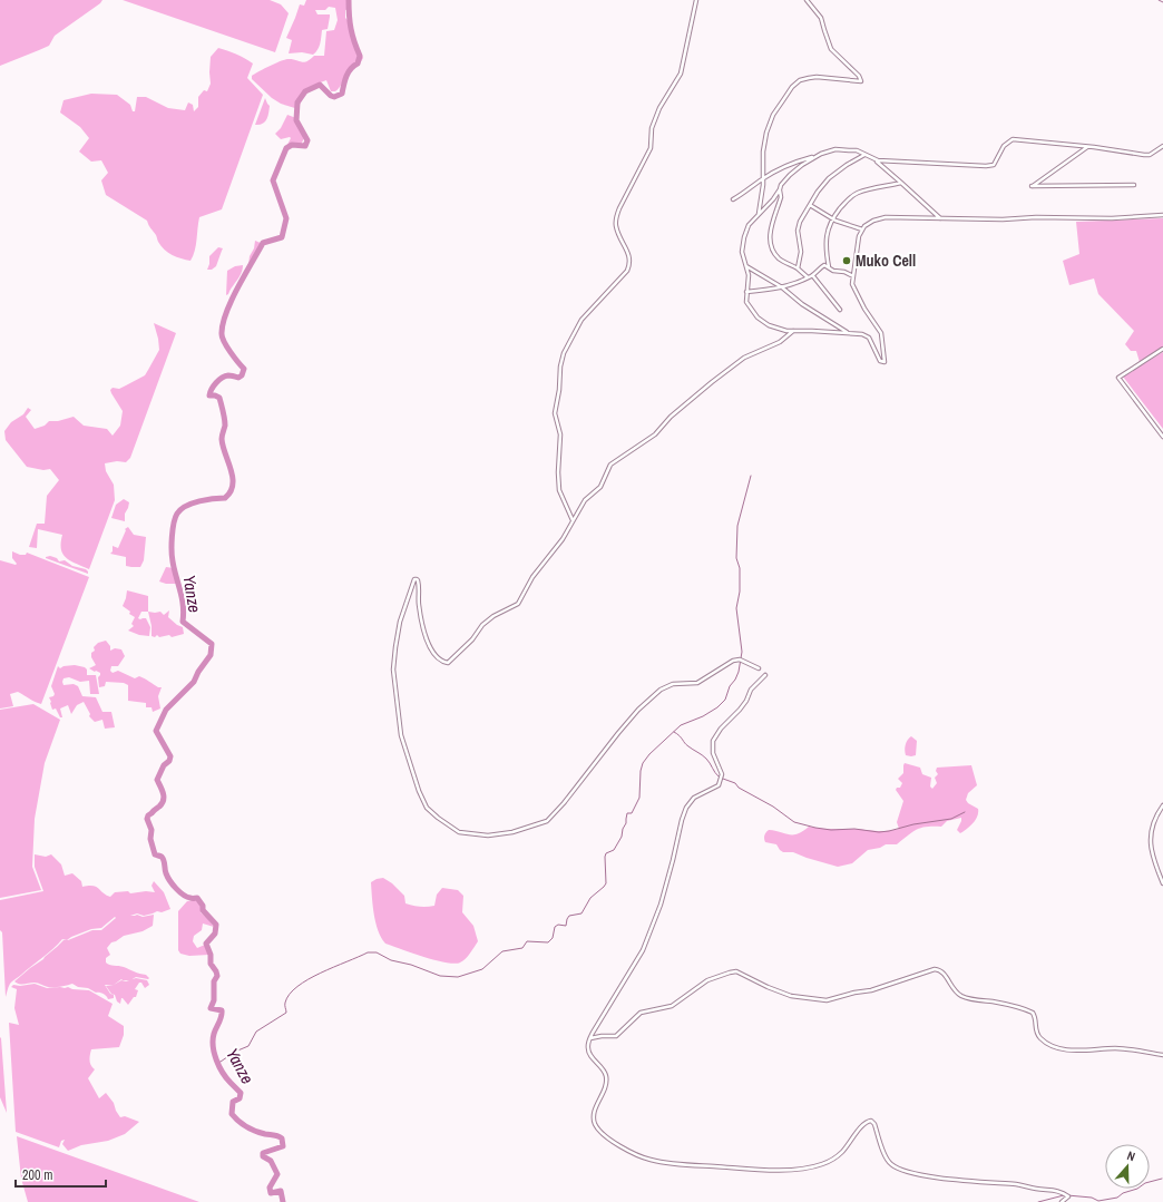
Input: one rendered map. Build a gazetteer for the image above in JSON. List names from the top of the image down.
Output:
{
  "water": ["Yanze"],
  "places": ["Muko Cell"],
  "scale_bar": "200 m",
  "north": "top"
}
